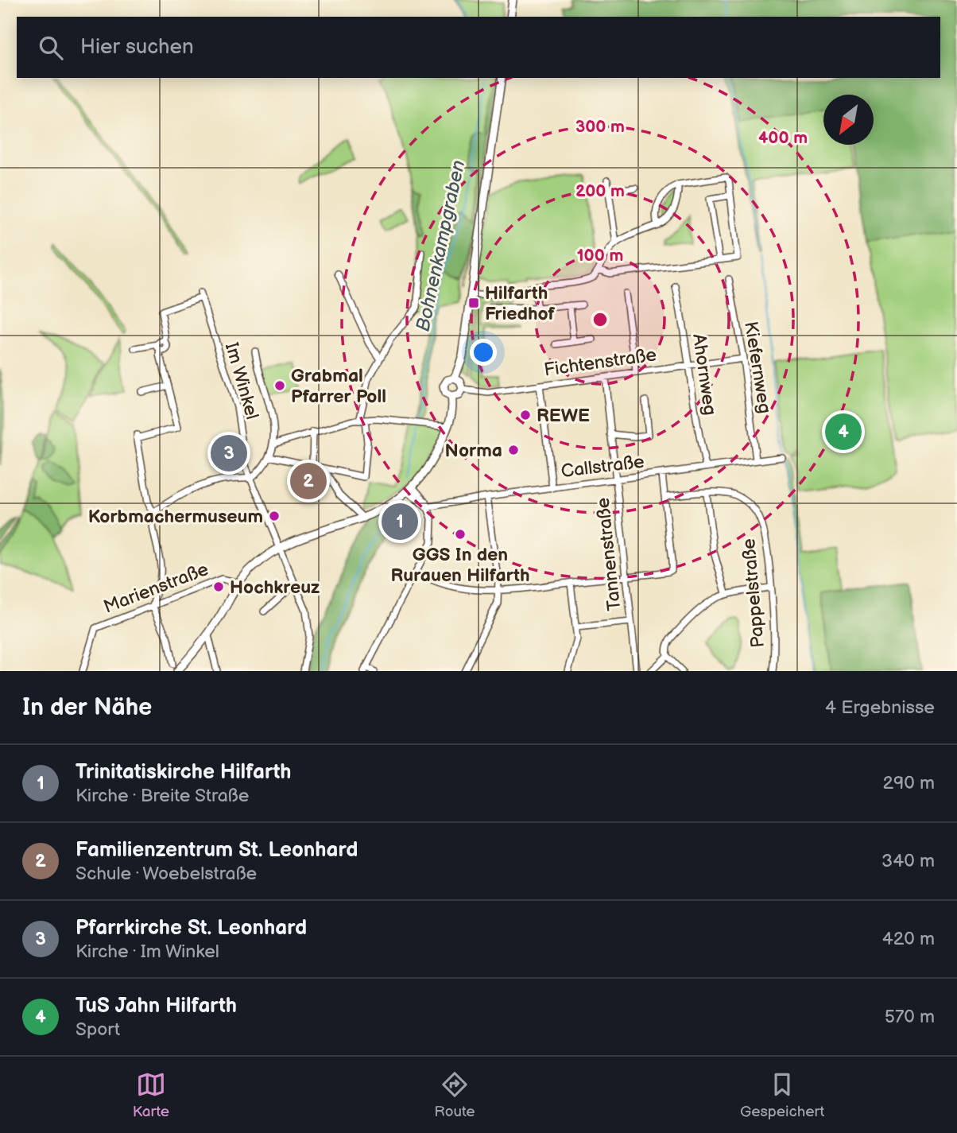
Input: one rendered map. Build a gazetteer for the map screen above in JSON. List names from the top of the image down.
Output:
{
  "streets": {
    "street": [
      "Fichtenstraße",
      "Kiefernweg",
      "Ahornweg",
      "Im Winkel",
      "Callstraße",
      "Tannenstraße",
      "Marienstraße",
      "Pappelstraße"
    ]
  },
  "crossings": [
    ["Fichtenstraße", "Kiefernweg"],
    ["Fichtenstraße", "Ahornweg"],
    ["Fichtenstraße", "Tannenstraße"],
    ["Kiefernweg", "Callstraße"],
    ["Ahornweg", "Callstraße"],
    ["Callstraße", "Tannenstraße"]
  ],
  "water": ["Bohnenkampgraben"],
  "places": {
    "transit": ["Hilfarth Friedhof"],
    "other": [
      "Grabmal Pfarrer Poll",
      "REWE",
      "Norma",
      "Korbmachermuseum",
      "GGS In den Rurauen Hilfarth",
      "Hochkreuz"
    ]
  },
  "north": "bottom left",
  "page": {
    "search": "Hier suchen",
    "pins": [
      "4",
      "3",
      "2",
      "1"
    ],
    "heading": ["In der Nähe", "4 Ergebnisse"],
    "list": [
      {
        "mark": "1",
        "name": "Trinitatiskirche Hilfarth",
        "note": "Kirche · Breite Straße",
        "value": "290 m"
      },
      {
        "mark": "2",
        "name": "Familienzentrum St. Leonhard",
        "note": "Schule · Woebelstraße",
        "value": "340 m"
      },
      {
        "mark": "3",
        "name": "Pfarrkirche St. Leonhard",
        "note": "Kirche · Im Winkel",
        "value": "420 m"
      },
      {
        "mark": "4",
        "name": "TuS Jahn Hilfarth",
        "note": "Sport",
        "value": "570 m"
      }
    ],
    "nav": ["Karte", "Route", "Gespeichert"]
  },
  "rings": [
    "300 m",
    "400 m",
    "200 m",
    "100 m"
  ]
}
